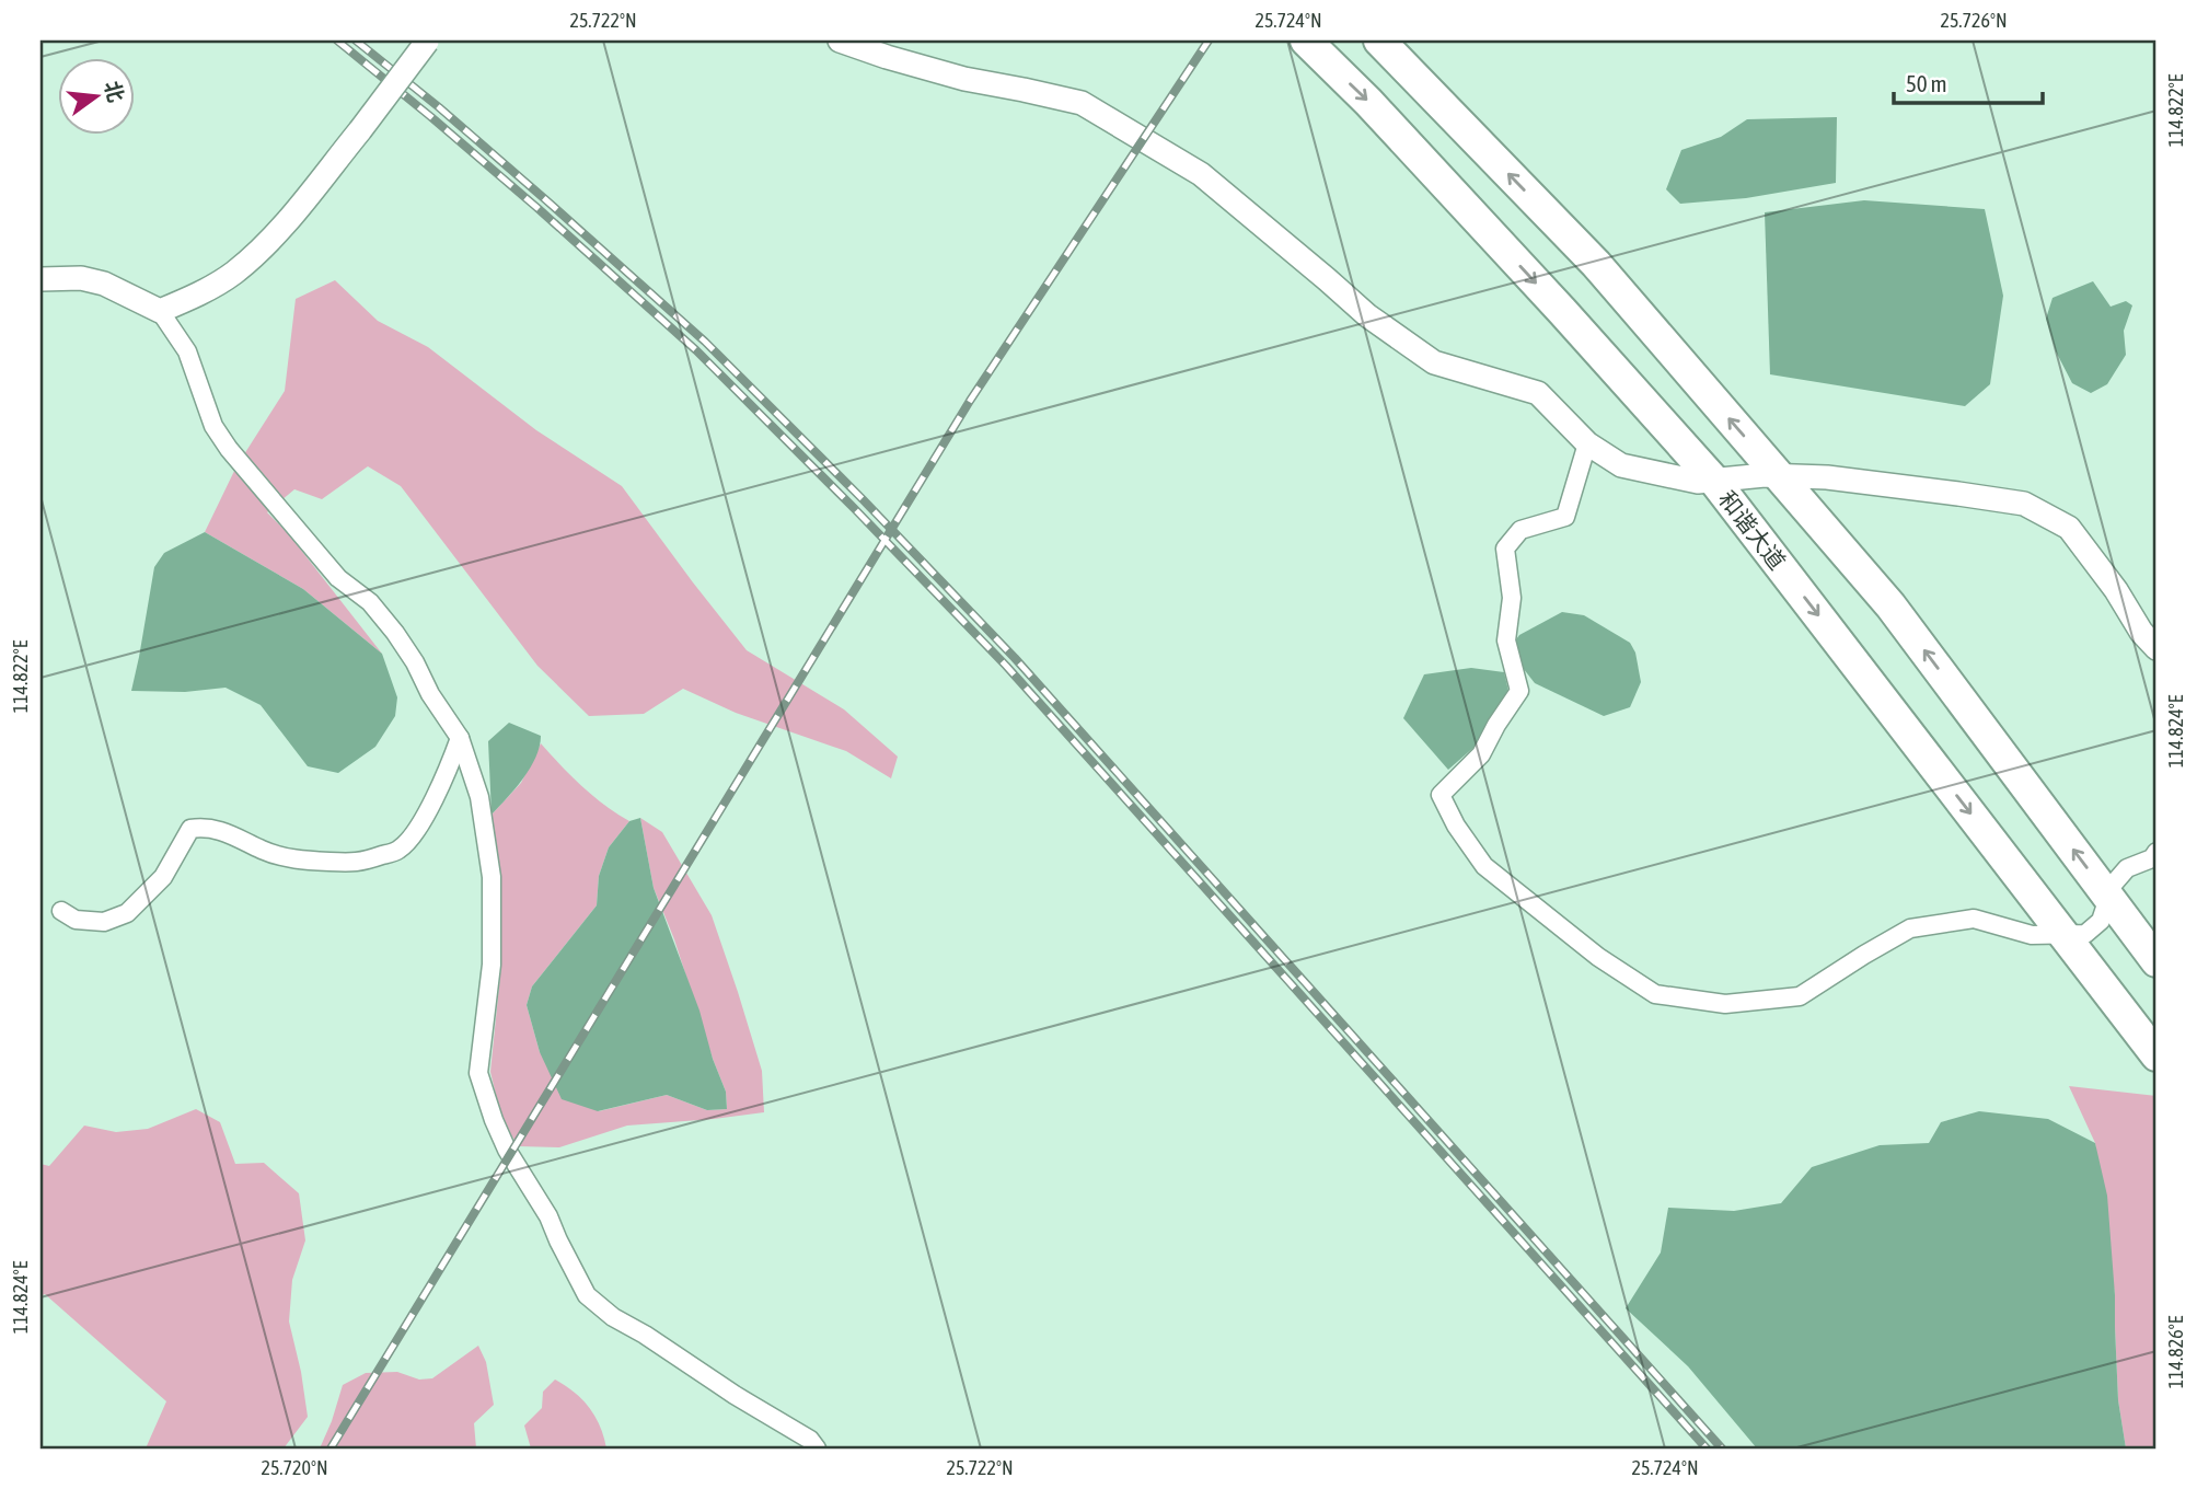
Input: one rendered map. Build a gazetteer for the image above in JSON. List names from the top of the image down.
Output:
{
  "streets": {
    "highway": ["和谐大道"]
  },
  "scale_bar": "50 m",
  "north": "right",
  "coordinates": [
    "25.722°N",
    "25.724°N",
    "25.726°N",
    "114.822°E",
    "114.824°E",
    "114.826°E",
    "25.720°N"
  ]
}
